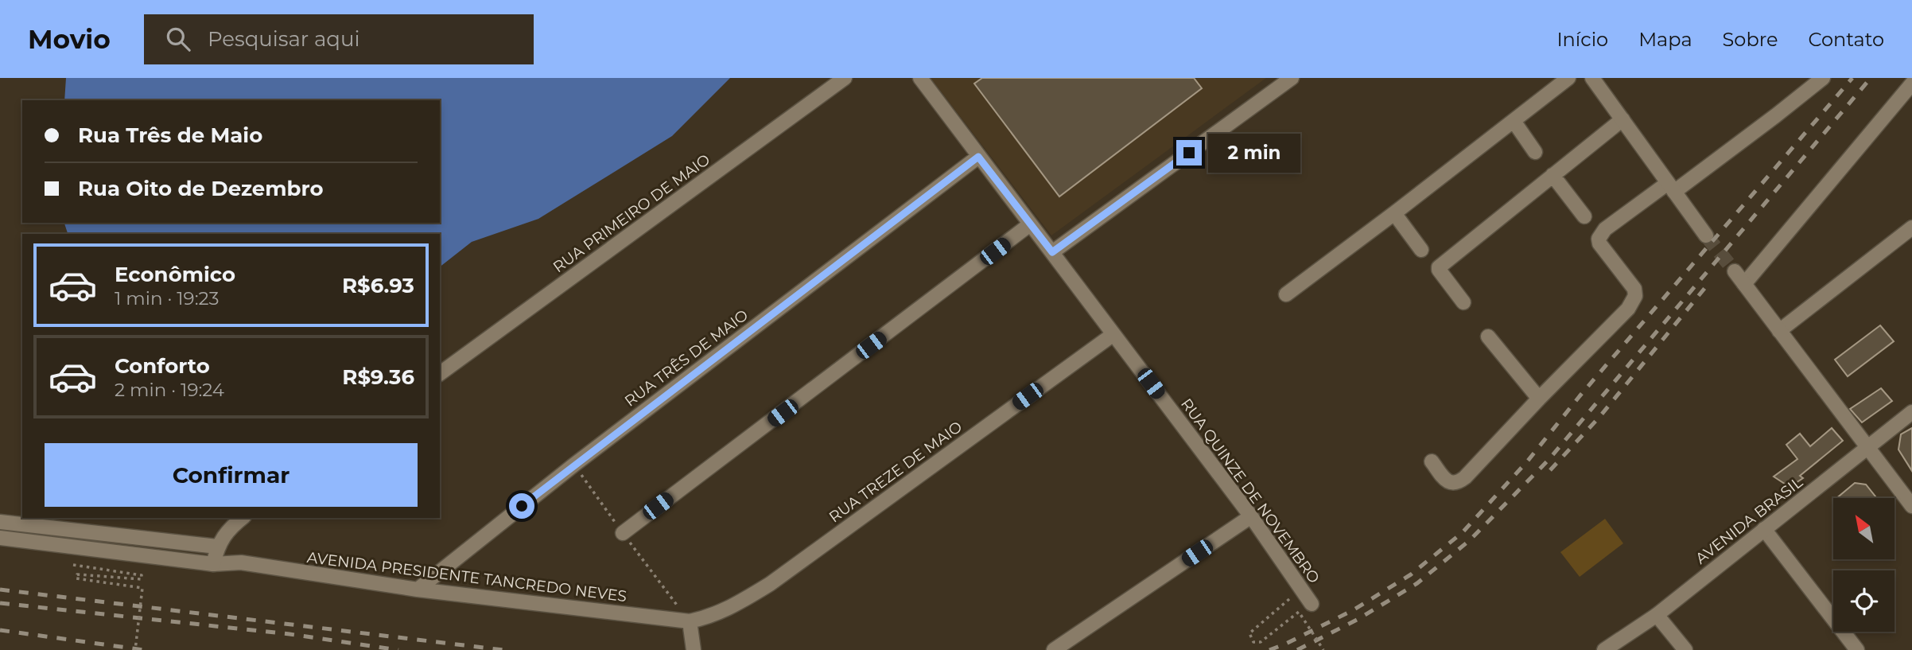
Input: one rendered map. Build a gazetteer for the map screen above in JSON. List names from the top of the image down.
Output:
{
  "streets": {
    "street": [
      "RUA PRIMEIRO DE MAIO",
      "RUA TRÊS DE MAIO",
      "RUA TREZE DE MAIO",
      "RUA QUINZE DE NOVEMBRO",
      "AVENIDA BRASIL",
      "AVENIDA PRESIDENTE TANCREDO NEVES"
    ]
  },
  "crossings": [
    ["RUA TRÊS DE MAIO", "RUA QUINZE DE NOVEMBRO"],
    ["RUA TRÊS DE MAIO", "AVENIDA PRESIDENTE TANCREDO NEVES"],
    ["RUA TREZE DE MAIO", "RUA QUINZE DE NOVEMBRO"],
    ["RUA TREZE DE MAIO", "AVENIDA PRESIDENTE TANCREDO NEVES"]
  ],
  "north": "top left",
  "page": {
    "header": "Movio",
    "search": "Pesquisar aqui",
    "nav": [
      "Início",
      "Mapa",
      "Sobre",
      "Contato"
    ],
    "banner": ["Rua Três de Maio", "Rua Oito de Dezembro"],
    "bubble": "2 min",
    "list": [
      {
        "name": "Econômico",
        "note": "1 min · 19:23",
        "value": "R$6.93"
      },
      {
        "name": "Conforto",
        "note": "2 min · 19:24",
        "value": "R$9.36"
      }
    ],
    "buttons": "Confirmar"
  }
}
